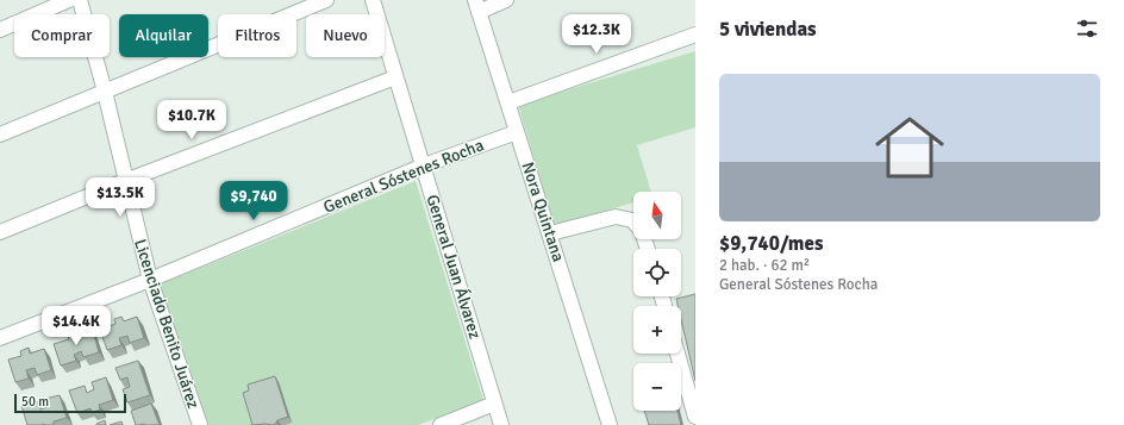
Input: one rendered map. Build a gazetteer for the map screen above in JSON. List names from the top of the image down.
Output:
{
  "streets": {
    "street": [
      "General Sóstenes Rocha",
      "Nora Quintana",
      "General Juan Álvarez",
      "Licenciado Benito Juárez"
    ]
  },
  "crossings": [
    ["General Sóstenes Rocha", "Nora Quintana"],
    ["General Sóstenes Rocha", "General Juan Álvarez"],
    ["General Sóstenes Rocha", "Licenciado Benito Juárez"]
  ],
  "scale_bar": "50 m",
  "north": "top",
  "page": {
    "heading": "5 viviendas",
    "price": [
      "$12.3K",
      "$10.7K",
      "$13.5K",
      "$9,740",
      "$14.4K"
    ],
    "chip": [
      "Comprar",
      "Alquilar",
      "Filtros",
      "Nuevo"
    ],
    "list": [
      {
        "name": "$9,740/mes",
        "note": "2 hab. · 62 m² · General Sóstenes Rocha"
      }
    ],
    "map_buttons": ["+", "−"],
    "scale": "50 m"
  }
}
